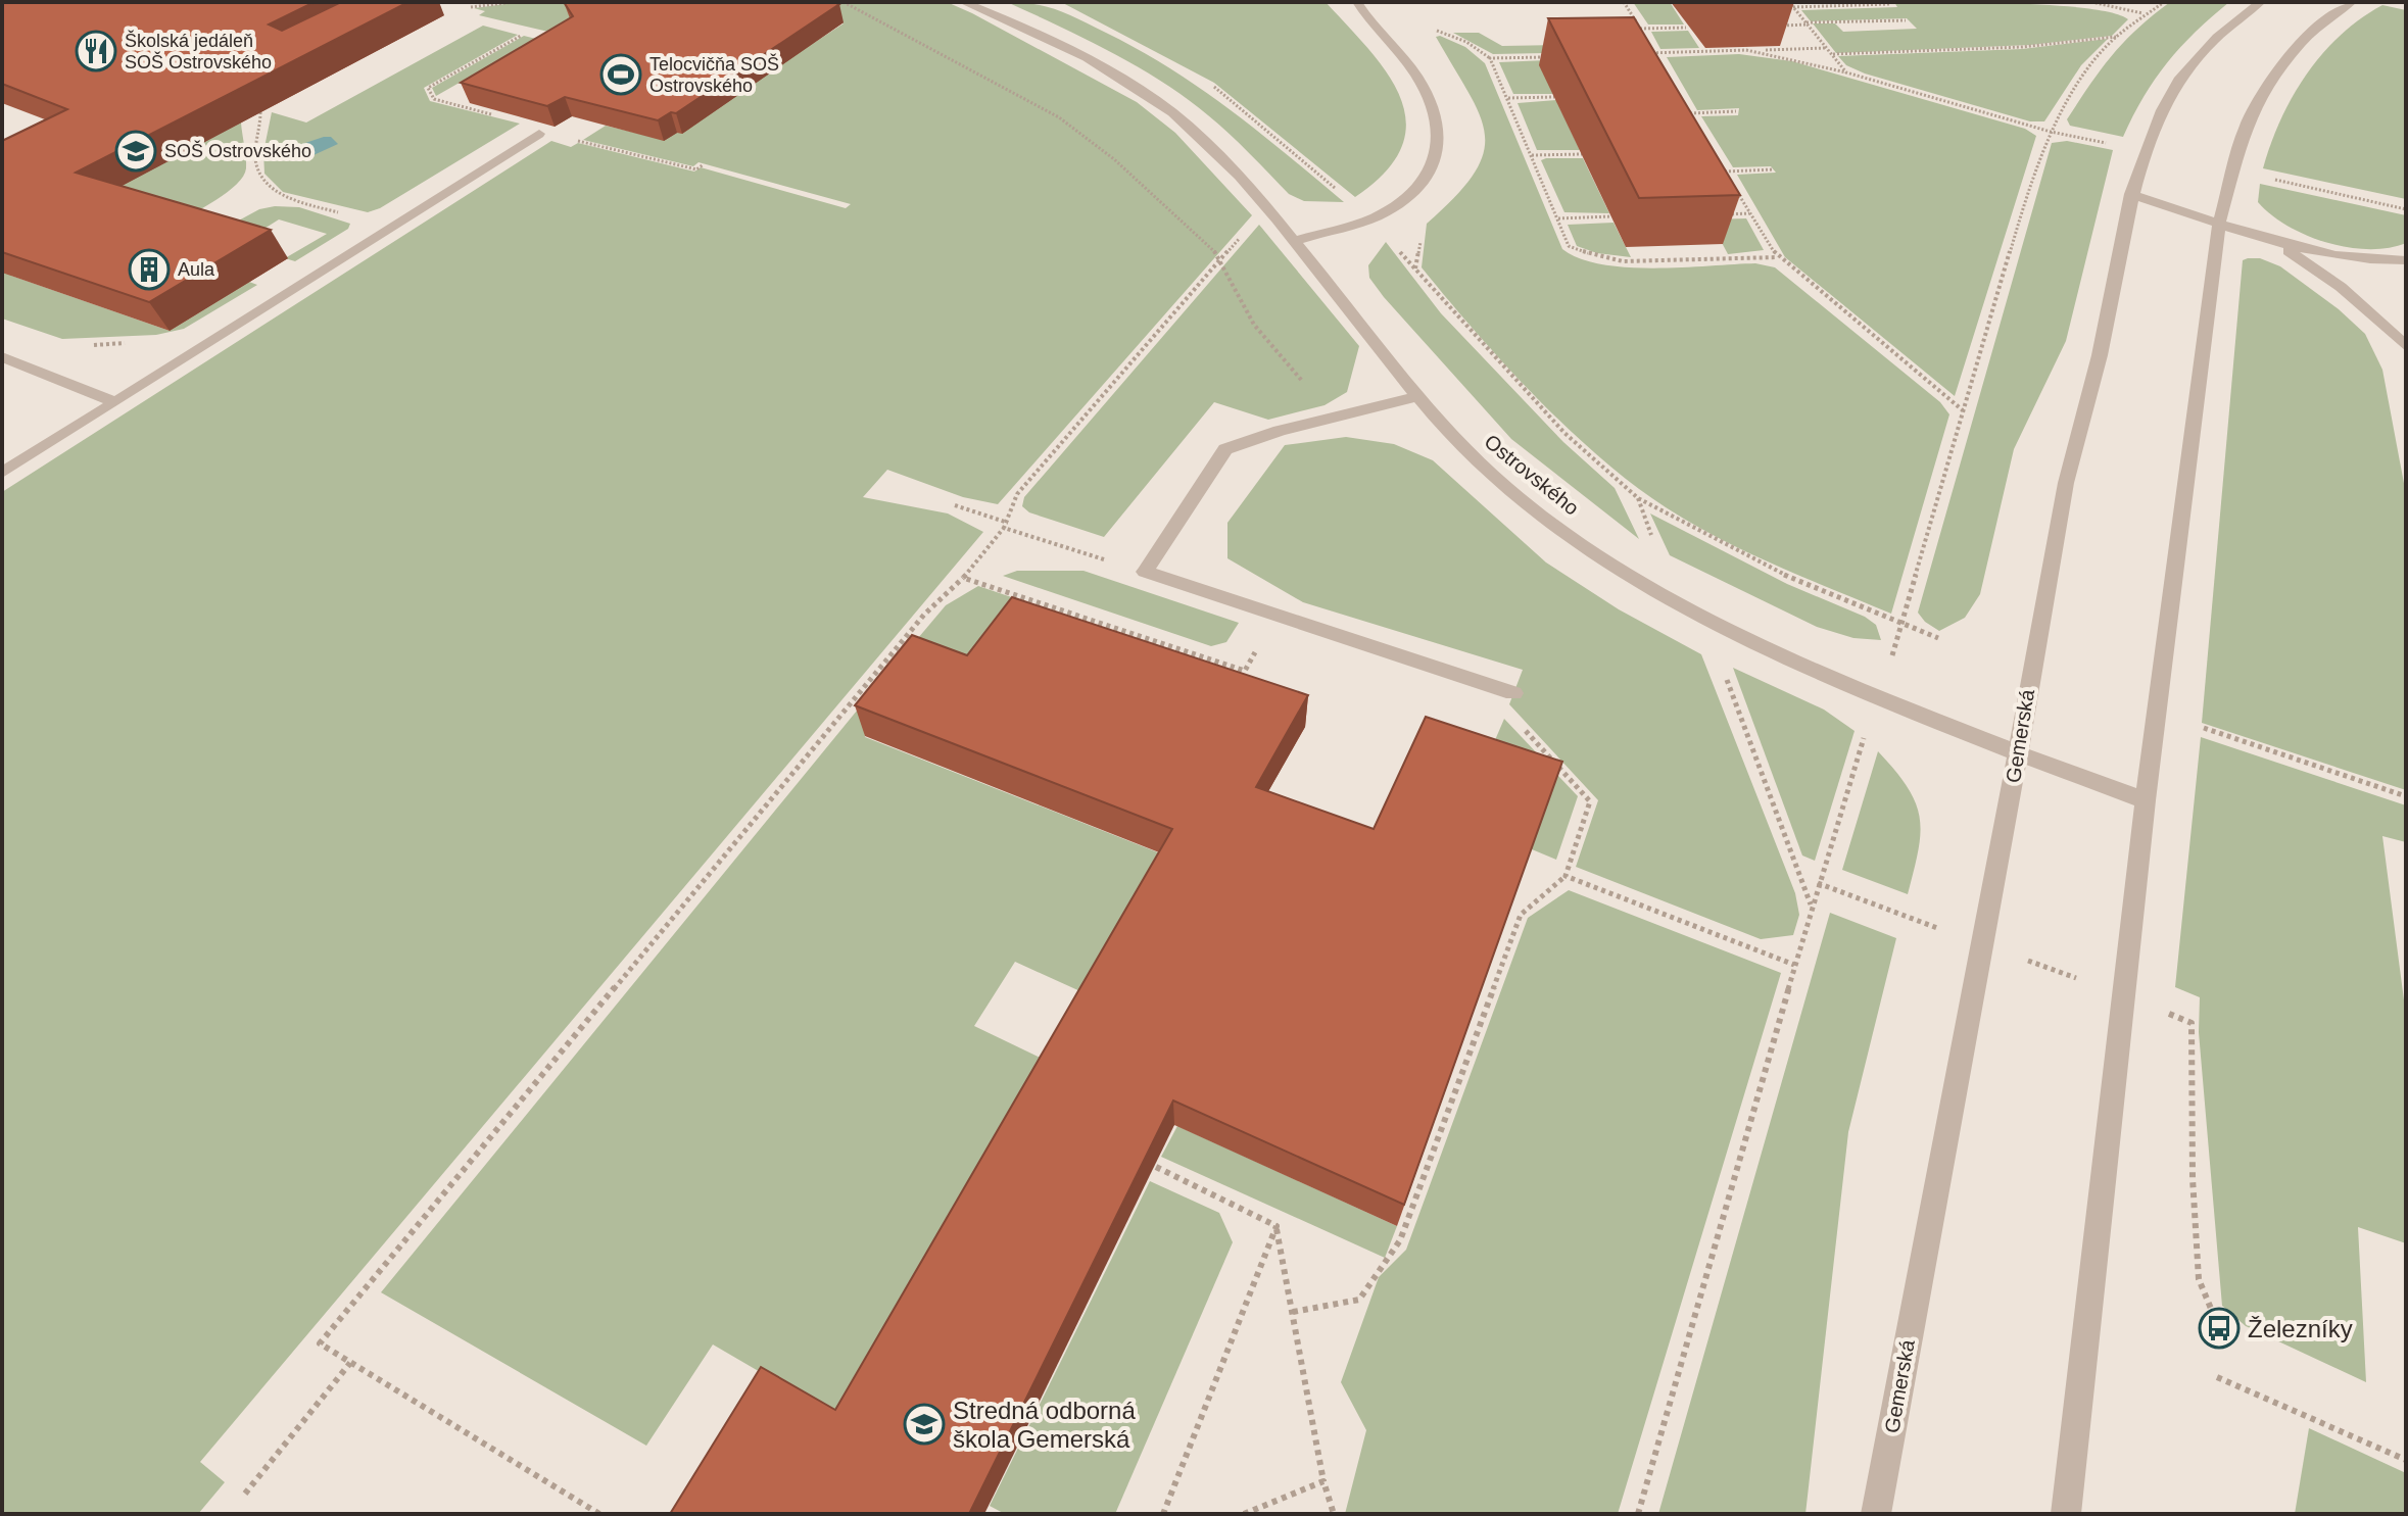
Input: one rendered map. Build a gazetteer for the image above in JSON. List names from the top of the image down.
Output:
{
  "streets": {
    "street": ["Ostrovského", "Gemerská"]
  },
  "crossings": [
    ["Ostrovského", "Gemerská"]
  ],
  "places": {
    "restaurant": ["Školská jedáleň SOŠ Ostrovského"],
    "sports": ["Telocvičňa SOŠ Ostrovského"],
    "school or university": ["SOŠ Ostrovského", "Stredná odborná škola Gemerská"],
    "building": ["Aula"],
    "bus stop": ["Železníky"]
  }
}
